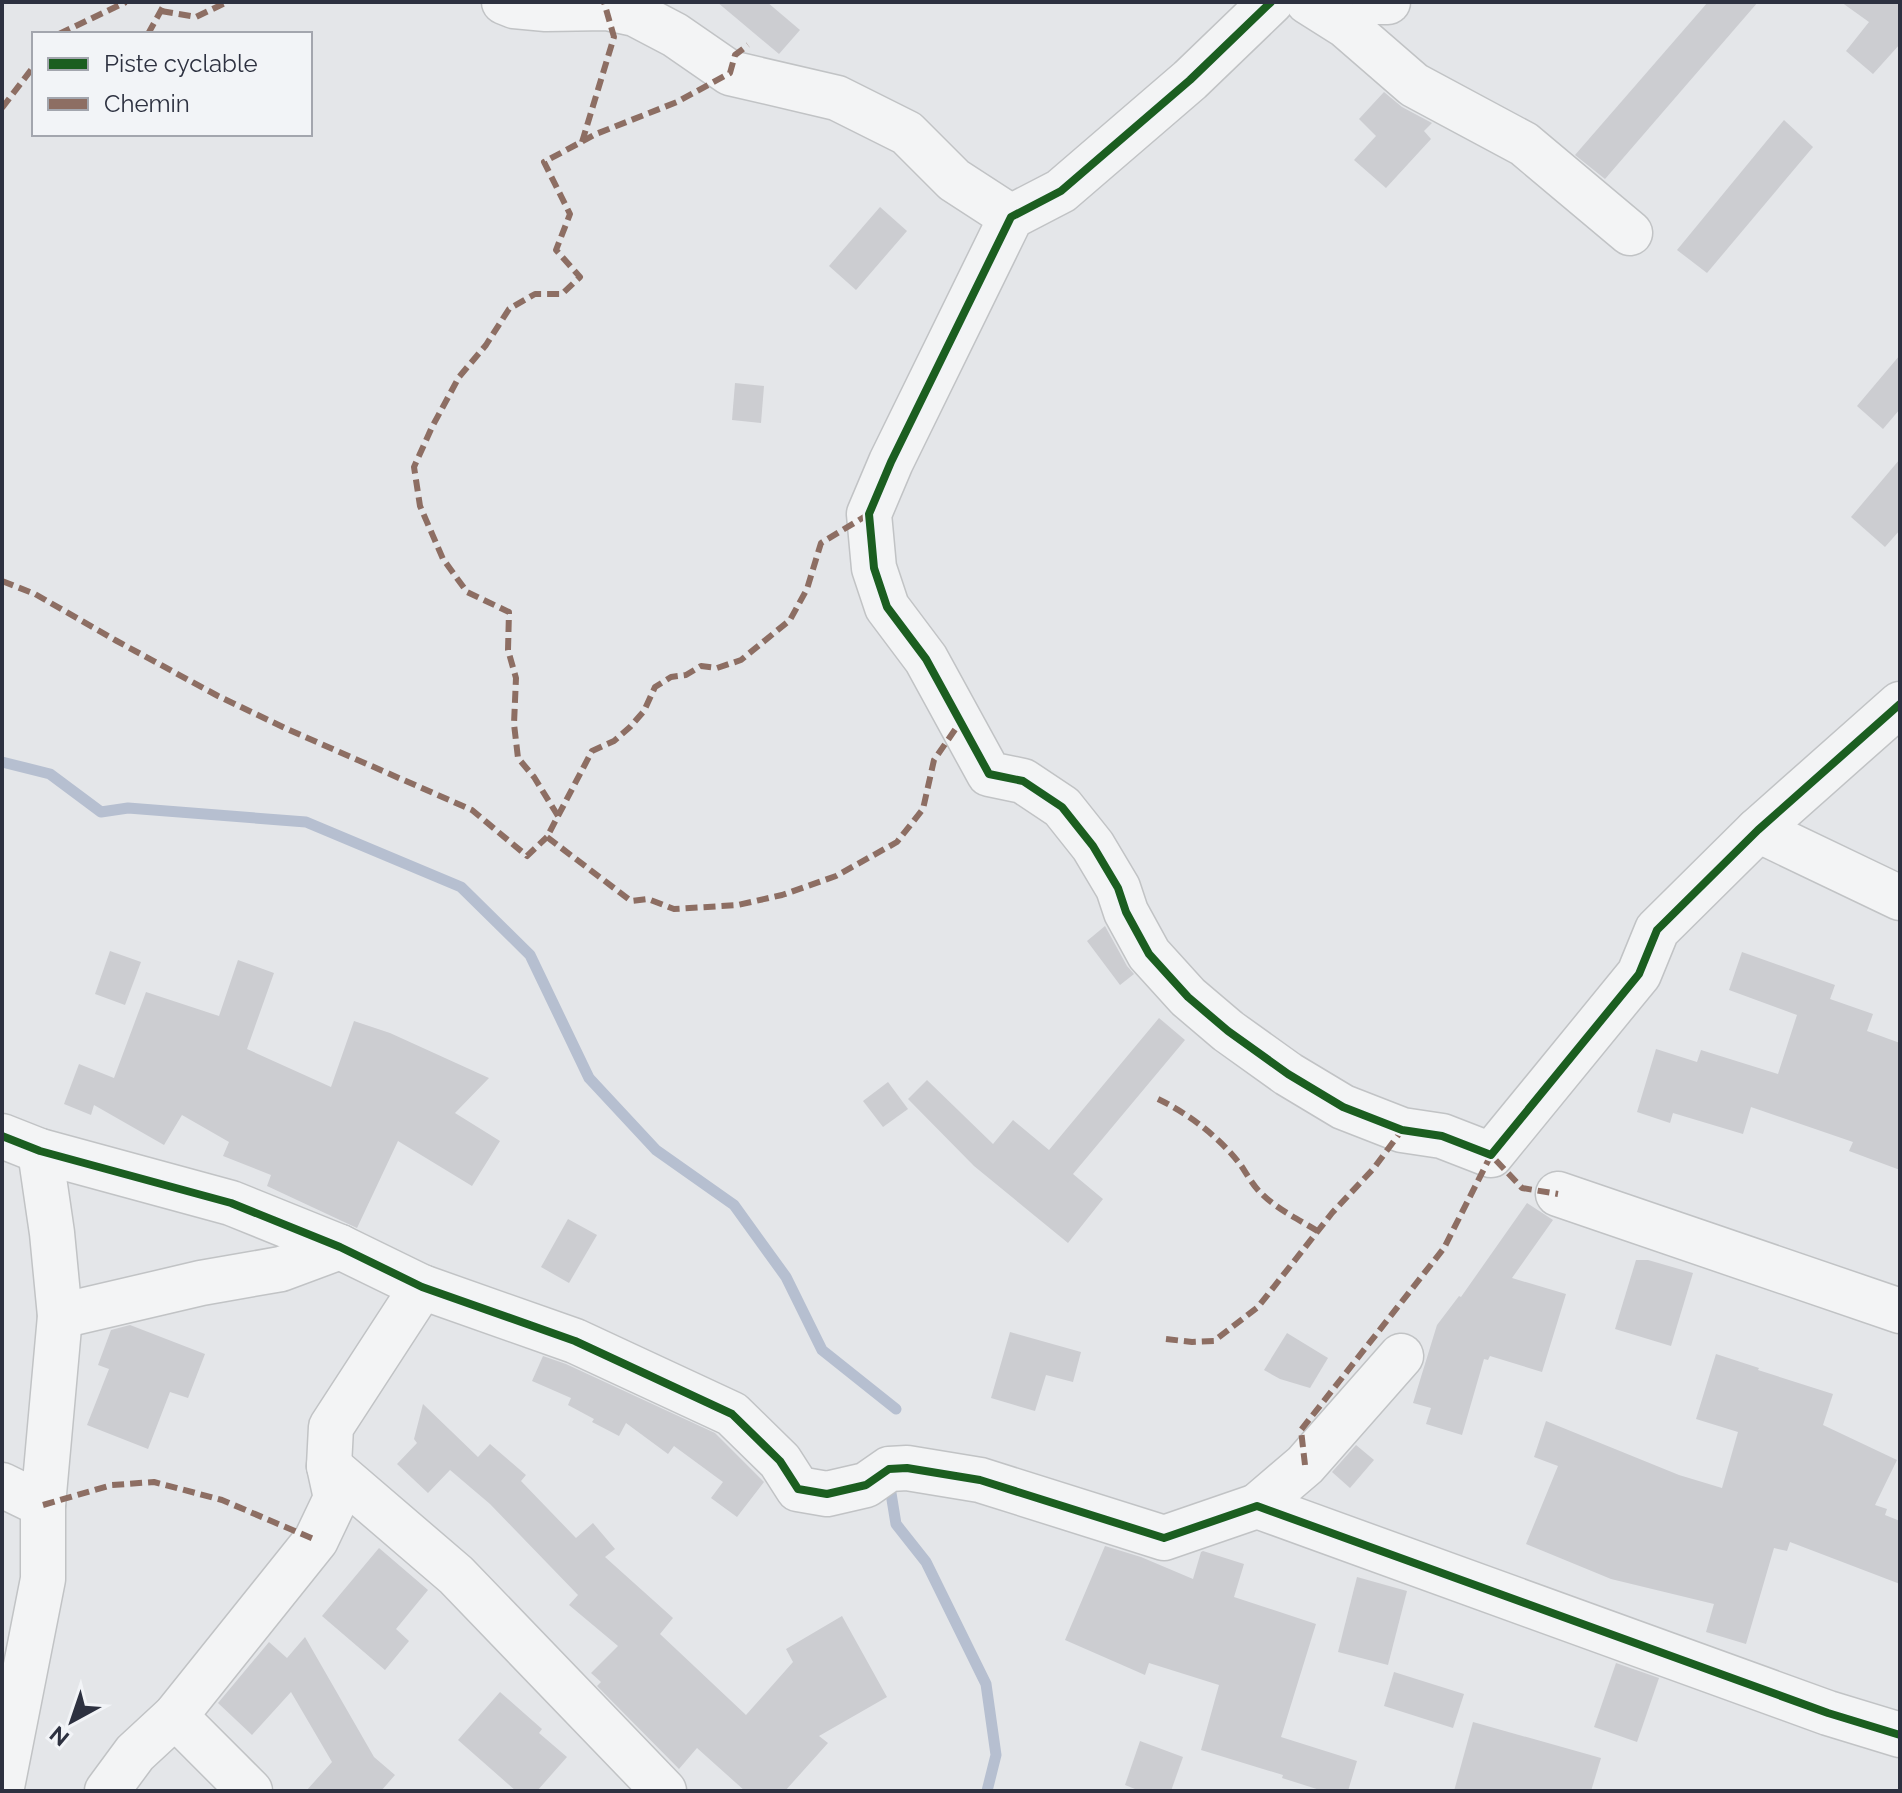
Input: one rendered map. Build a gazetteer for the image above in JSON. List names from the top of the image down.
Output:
{
  "legend": ["Piste cyclable", "Chemin"],
  "north": "bottom left"
}
